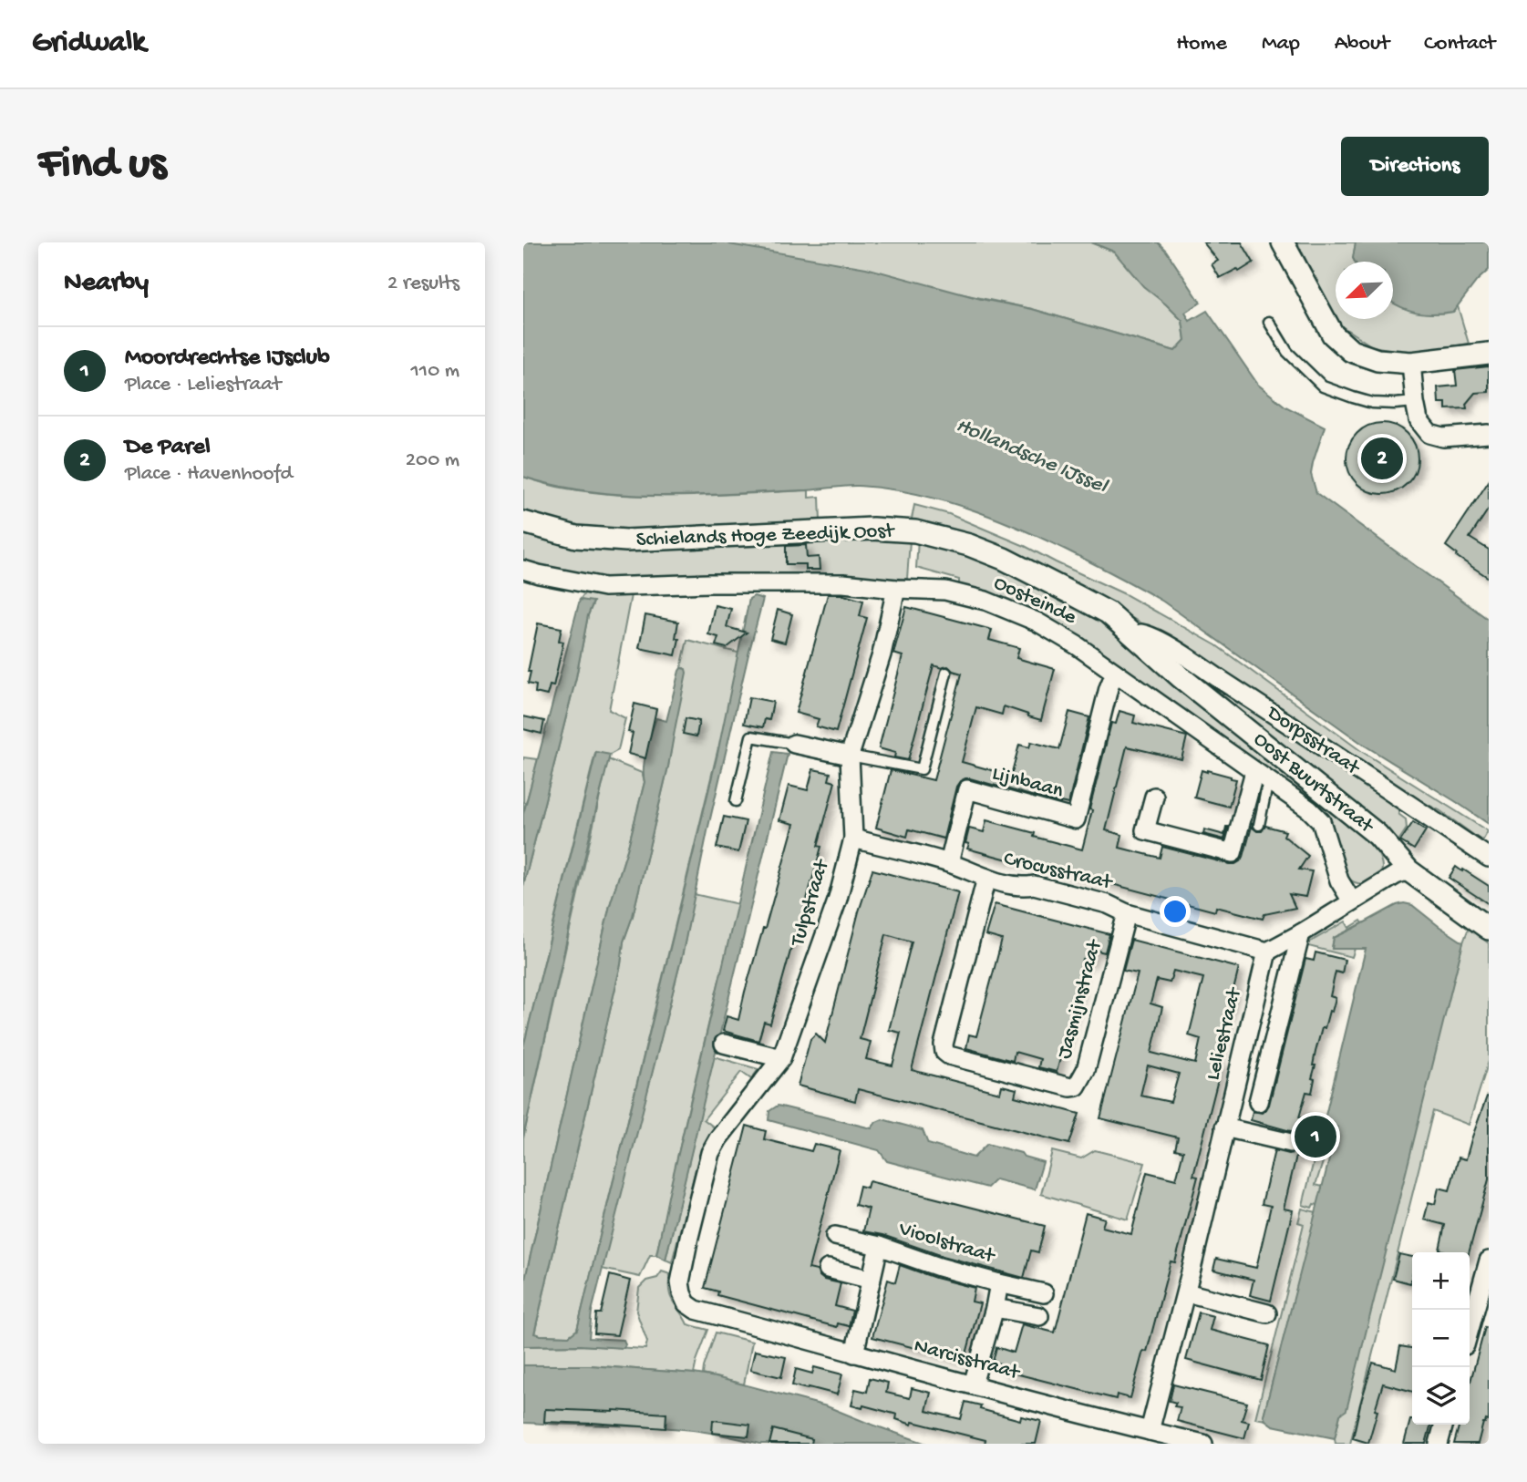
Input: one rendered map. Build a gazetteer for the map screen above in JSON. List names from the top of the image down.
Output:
{
  "streets": {
    "street": [
      "Schielands Hoge Zeedijk Oost",
      "Oosteinde",
      "Dorpsstraat",
      "Lijnbaan",
      "Oost Buurtstraat",
      "Crocusstraat",
      "Tulpstraat",
      "Jasmijnstraat",
      "Leliestraat",
      "Vioolstraat",
      "Narcisstraat"
    ]
  },
  "crossings": [
    ["Schielands Hoge Zeedijk Oost", "Dorpsstraat"],
    ["Schielands Hoge Zeedijk Oost", "Oost Buurtstraat"],
    ["Oosteinde", "Lijnbaan"],
    ["Oosteinde", "Tulpstraat"],
    ["Dorpsstraat", "Oost Buurtstraat"],
    ["Lijnbaan", "Crocusstraat"],
    ["Crocusstraat", "Tulpstraat"],
    ["Crocusstraat", "Jasmijnstraat"],
    ["Crocusstraat", "Leliestraat"],
    ["Tulpstraat", "Narcisstraat"],
    ["Leliestraat", "Narcisstraat"]
  ],
  "water": ["Hollandsche IJssel"],
  "north": "bottom left",
  "page": {
    "header": "Gridwalk",
    "nav": [
      "Home",
      "Map",
      "About",
      "Contact"
    ],
    "buttons": "Directions",
    "title": "Find us",
    "heading": ["Nearby", "2 results"],
    "list": [
      {
        "mark": "1",
        "name": "Moordrechtse IJsclub",
        "note": "Place · Leliestraat",
        "value": "110 m"
      },
      {
        "mark": "2",
        "name": "De Parel",
        "note": "Place · Havenhoofd",
        "value": "200 m"
      }
    ],
    "pins": ["2", "1"],
    "map_buttons": ["+", "−"]
  }
}
